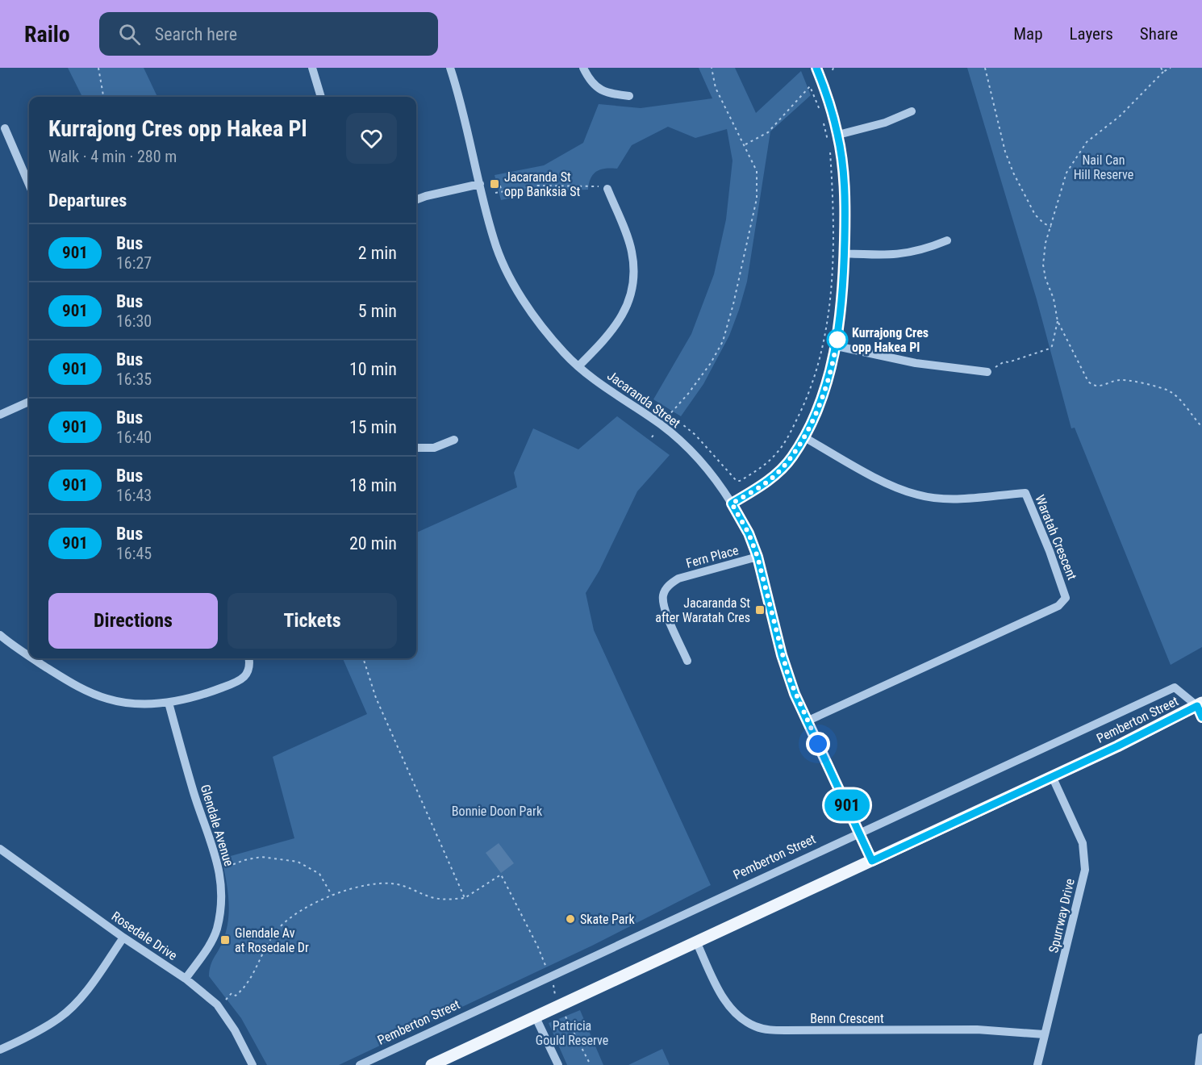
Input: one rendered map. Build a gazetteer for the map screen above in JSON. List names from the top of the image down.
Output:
{
  "streets": {
    "main road": ["Pemberton Street"],
    "street": [
      "Jacaranda Street",
      "Waratah Crescent",
      "Fern Place",
      "Glendale Avenue",
      "Spurrway Drive",
      "Rosedale Drive",
      "Benn Crescent"
    ]
  },
  "crossings": [
    ["Jacaranda Street", "Waratah Crescent"],
    ["Jacaranda Street", "Fern Place"],
    ["Jacaranda Street", "Pemberton Street"],
    ["Pemberton Street", "Spurrway Drive"],
    ["Pemberton Street", "Benn Crescent"],
    ["Glendale Avenue", "Rosedale Drive"],
    ["Spurrway Drive", "Benn Crescent"]
  ],
  "parks": ["Nail Can Hill Reserve", "Bonnie Doon Park", "Patricia Gould Reserve"],
  "places": {
    "transit": ["Jacaranda St opp Banksia St", "Jacaranda St after Waratah Cres", "Glendale Av at Rosedale Dr"],
    "other": ["Kurrajong Cres opp Hakea Pl", "Skate Park"]
  },
  "lines": ["bus line 901"],
  "page": {
    "header": "Railo",
    "search": "Search here",
    "nav": ["Map", "Layers", "Share"],
    "on_map": "901",
    "heading": [
      ["Kurrajong Cres opp Hakea Pl", "Walk · 4 min · 280 m"],
      "Departures"
    ],
    "list": [
      {
        "mark": "901",
        "name": "Bus",
        "note": "16:27",
        "value": "2 min"
      },
      {
        "mark": "901",
        "name": "Bus",
        "note": "16:30",
        "value": "5 min"
      },
      {
        "mark": "901",
        "name": "Bus",
        "note": "16:35",
        "value": "10 min"
      },
      {
        "mark": "901",
        "name": "Bus",
        "note": "16:40",
        "value": "15 min"
      },
      {
        "mark": "901",
        "name": "Bus",
        "note": "16:43",
        "value": "18 min"
      },
      {
        "mark": "901",
        "name": "Bus",
        "note": "16:45",
        "value": "20 min"
      }
    ],
    "buttons": ["Directions", "Tickets"]
  }
}
